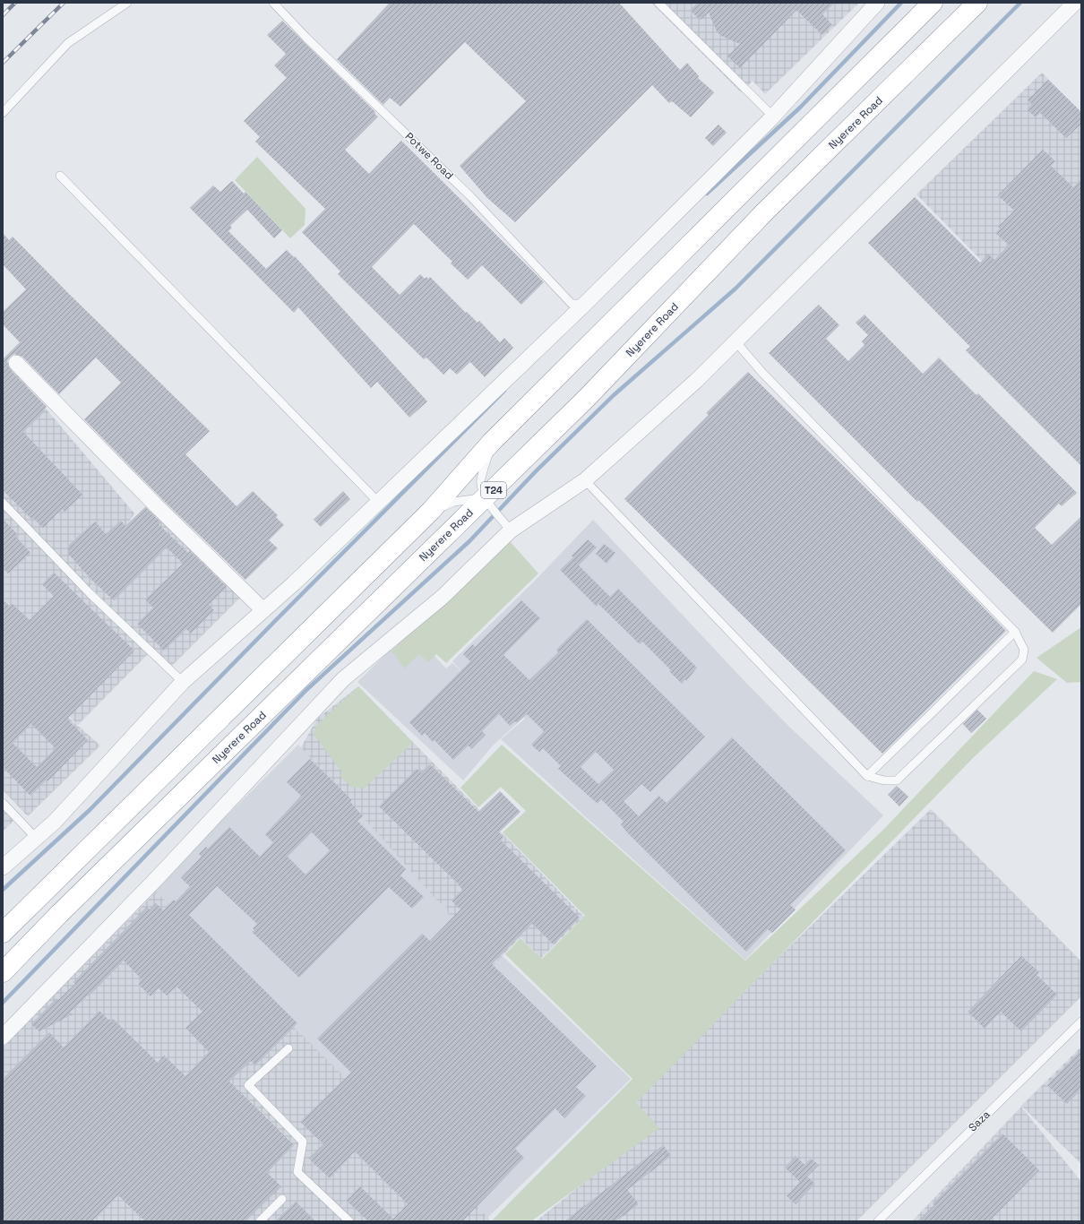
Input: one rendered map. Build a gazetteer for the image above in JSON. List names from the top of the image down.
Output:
{
  "streets": {
    "highway": ["Nyerere Road", "T24"],
    "lane": ["Potwe Road", "Saza"]
  }
}
